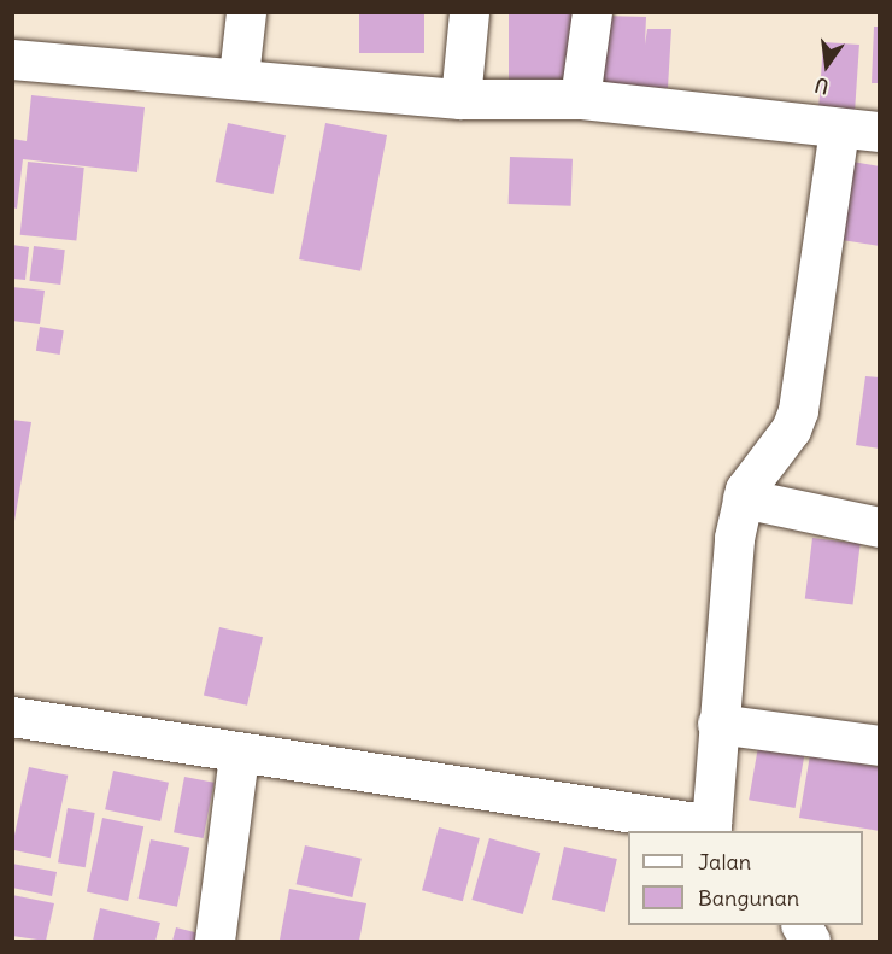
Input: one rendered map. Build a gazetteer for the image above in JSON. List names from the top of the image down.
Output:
{
  "legend": ["Jalan", "Bangunan"],
  "north": "bottom"
}
